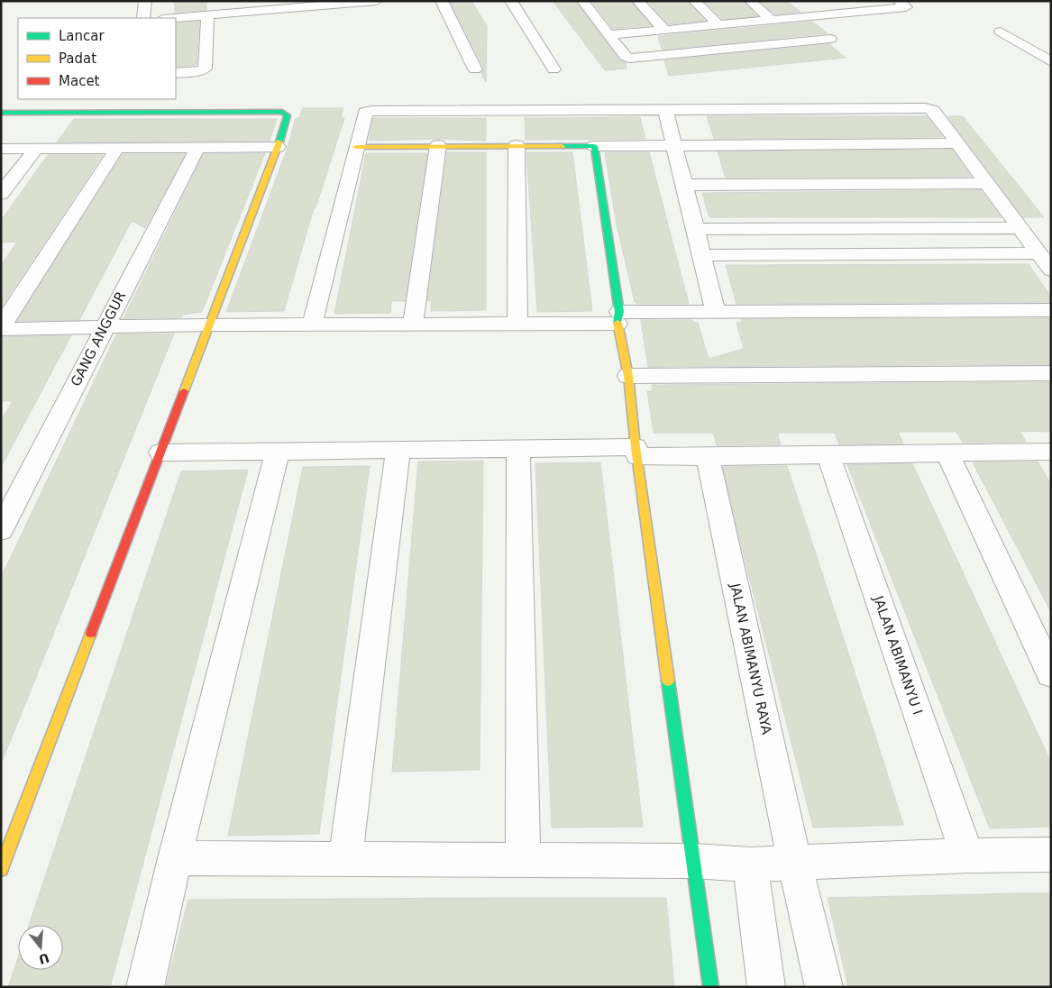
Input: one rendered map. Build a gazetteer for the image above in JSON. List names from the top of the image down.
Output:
{
  "streets": {
    "street": ["GANG ANGGUR", "JALAN ABIMANYU I", "JALAN ABIMANYU RAYA"]
  },
  "legend": ["Lancar", "Padat", "Macet"],
  "north": "bottom"
}
